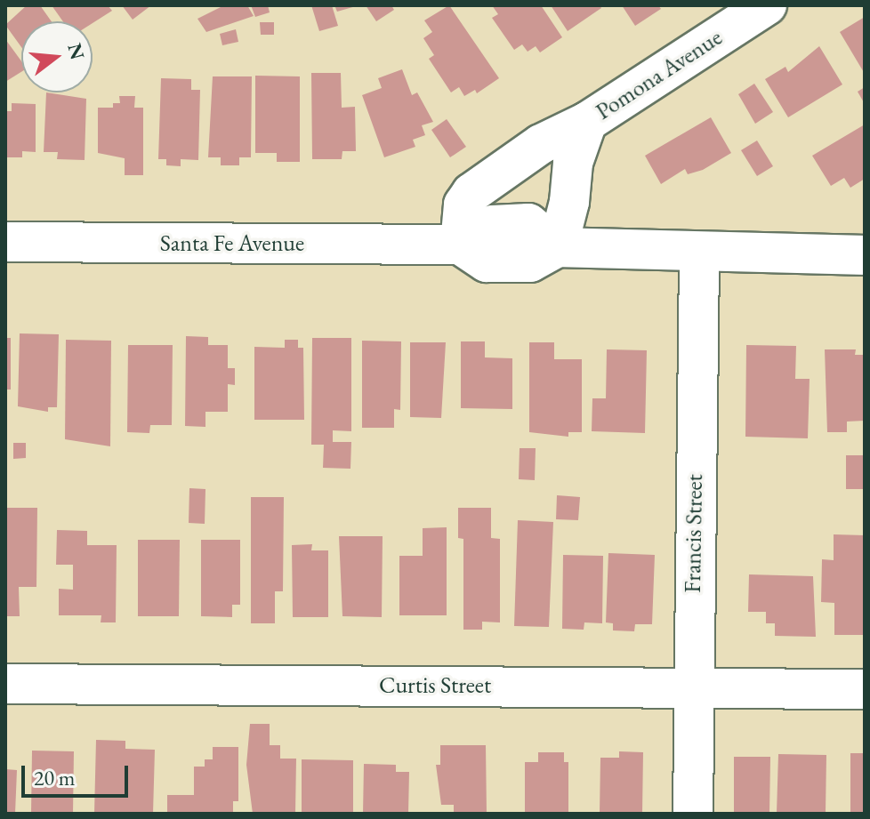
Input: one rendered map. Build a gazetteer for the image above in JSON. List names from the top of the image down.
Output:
{
  "streets": {
    "street": [
      "Pomona Avenue",
      "Santa Fe Avenue",
      "Francis Street",
      "Curtis Street"
    ]
  },
  "crossings": [
    ["Pomona Avenue", "Santa Fe Avenue"],
    ["Francis Street", "Curtis Street"]
  ],
  "scale_bar": "20 m",
  "north": "right"
}
